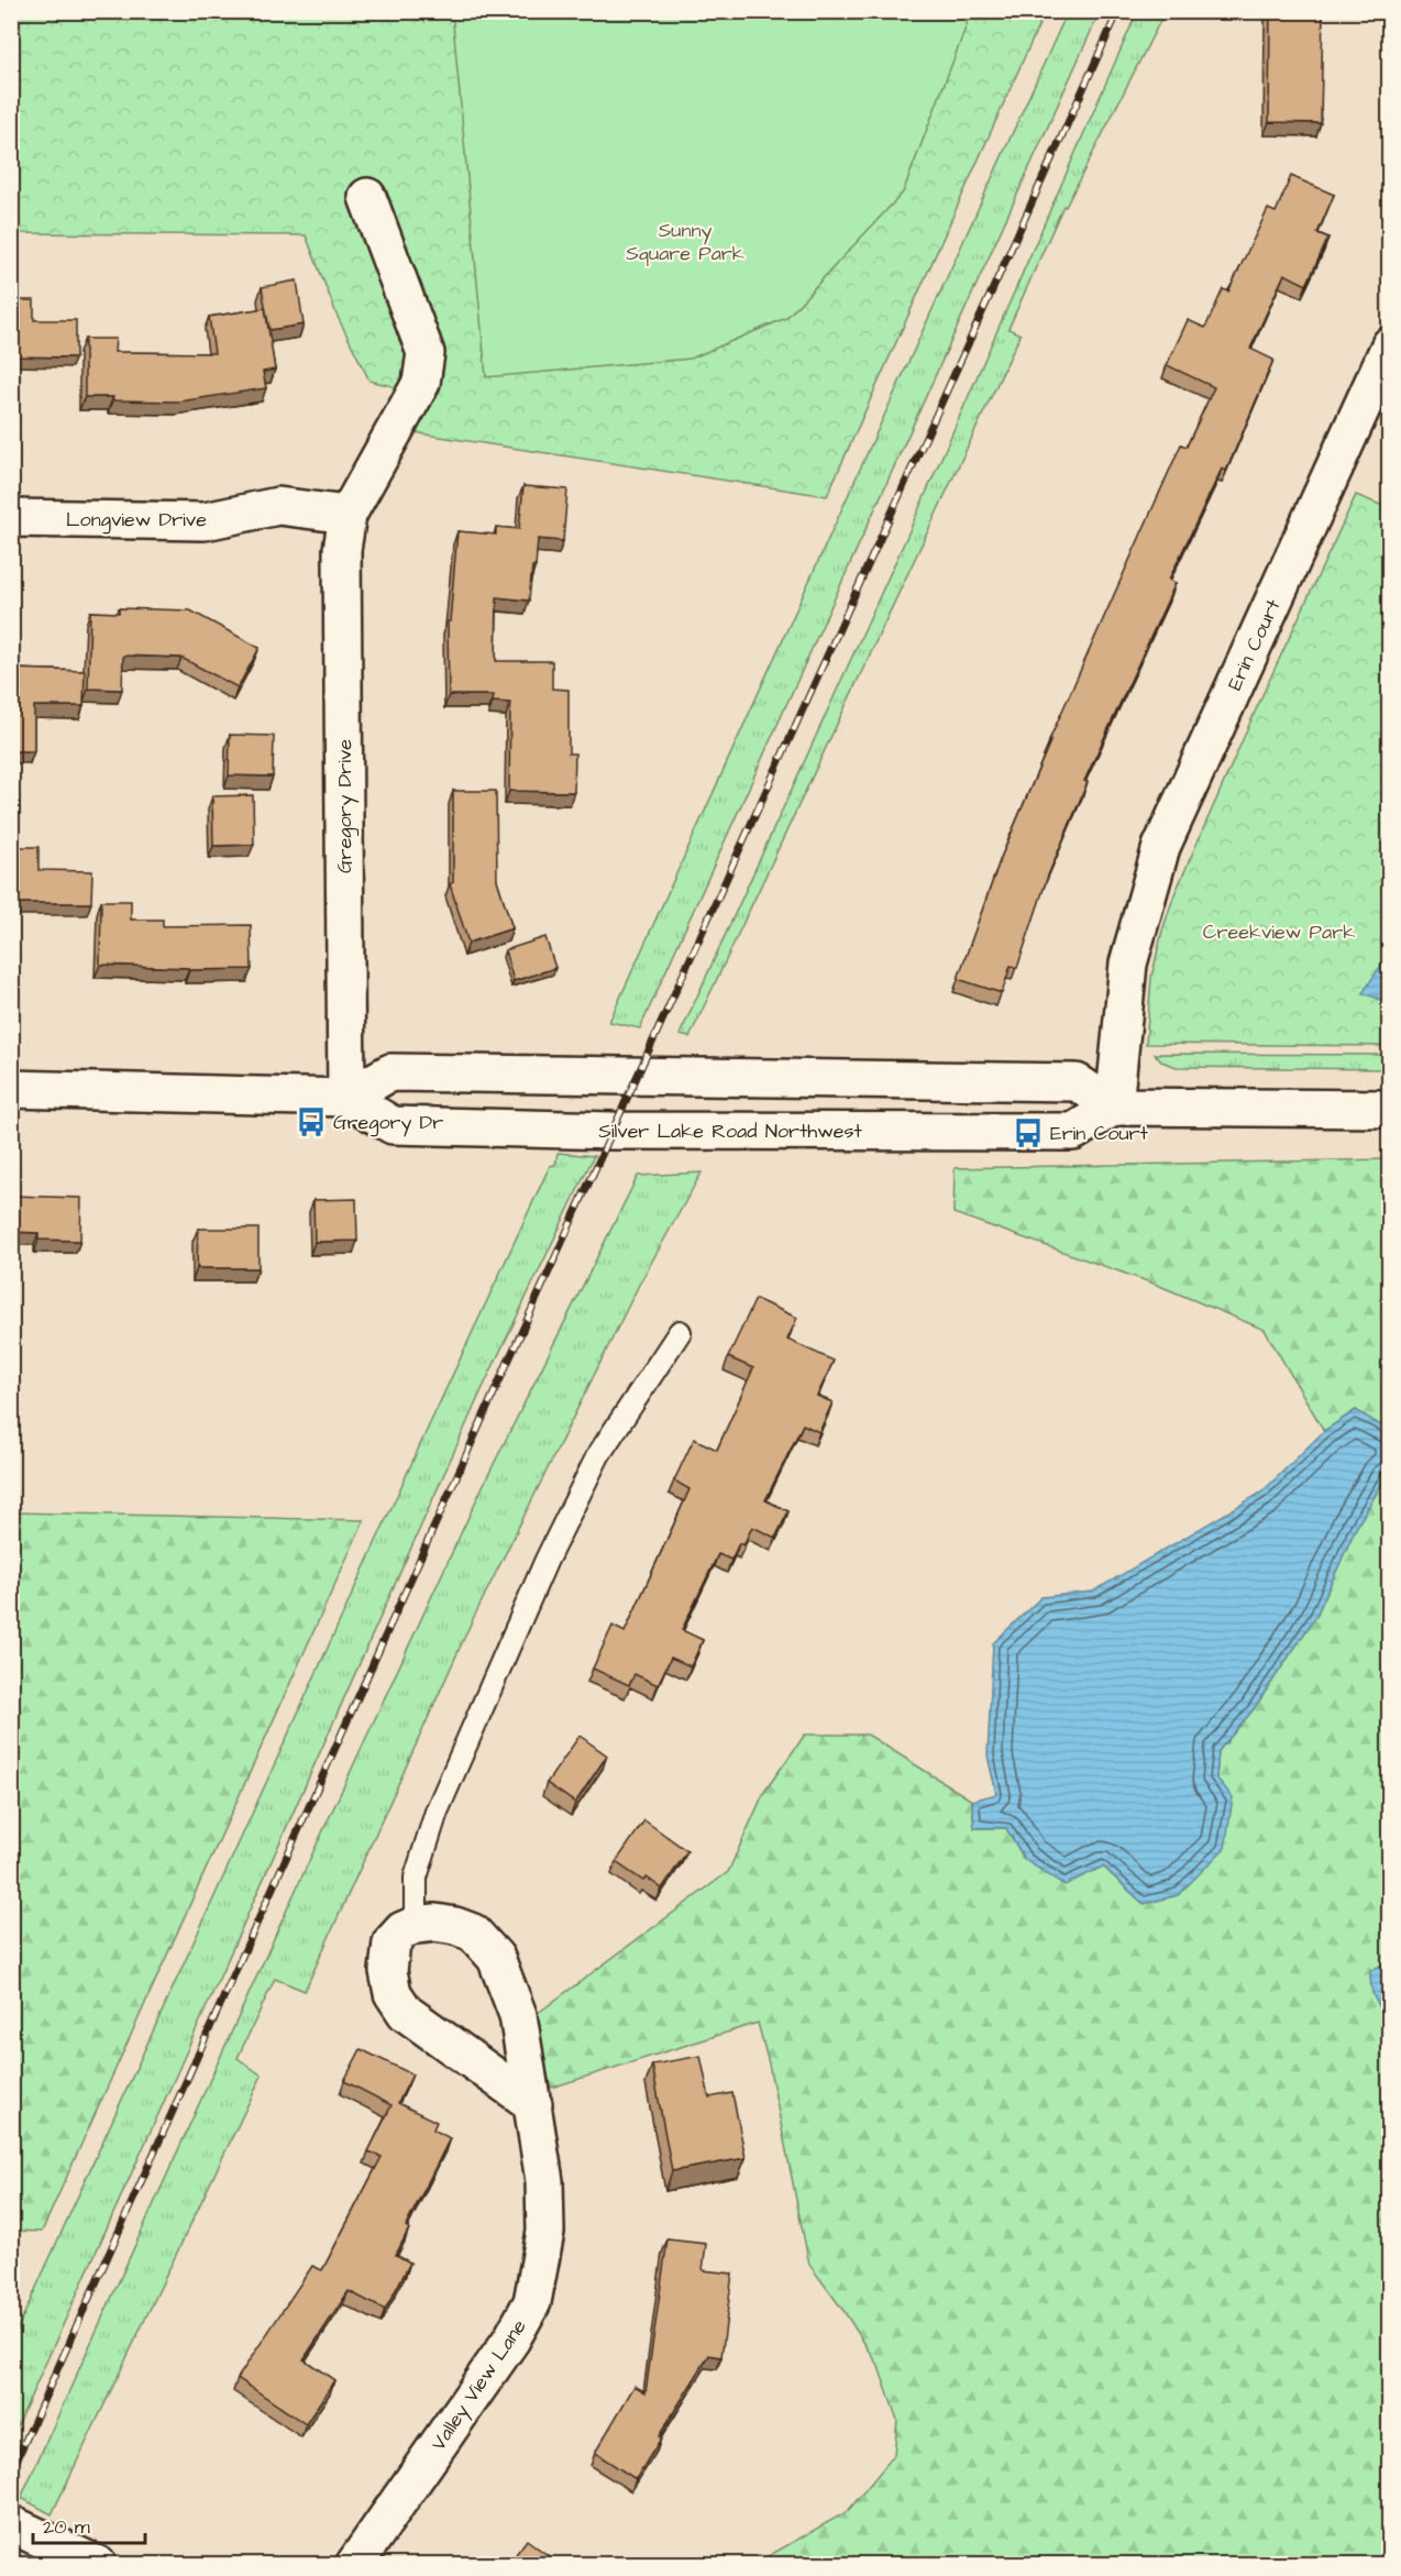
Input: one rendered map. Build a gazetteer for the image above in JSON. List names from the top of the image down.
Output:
{
  "streets": {
    "street": [
      "Longview Drive",
      "Erin Court",
      "Gregory Drive",
      "Silver Lake Road Northwest",
      "Valley View Lane"
    ]
  },
  "crossings": [
    ["Longview Drive", "Gregory Drive"],
    ["Erin Court", "Silver Lake Road Northwest"],
    ["Gregory Drive", "Silver Lake Road Northwest"]
  ],
  "parks": ["Sunny Square Park", "Creekview Park"],
  "places": {
    "bus stop": ["Gregory Dr", "Erin Court"]
  },
  "scale_bar": "20 m"
}
